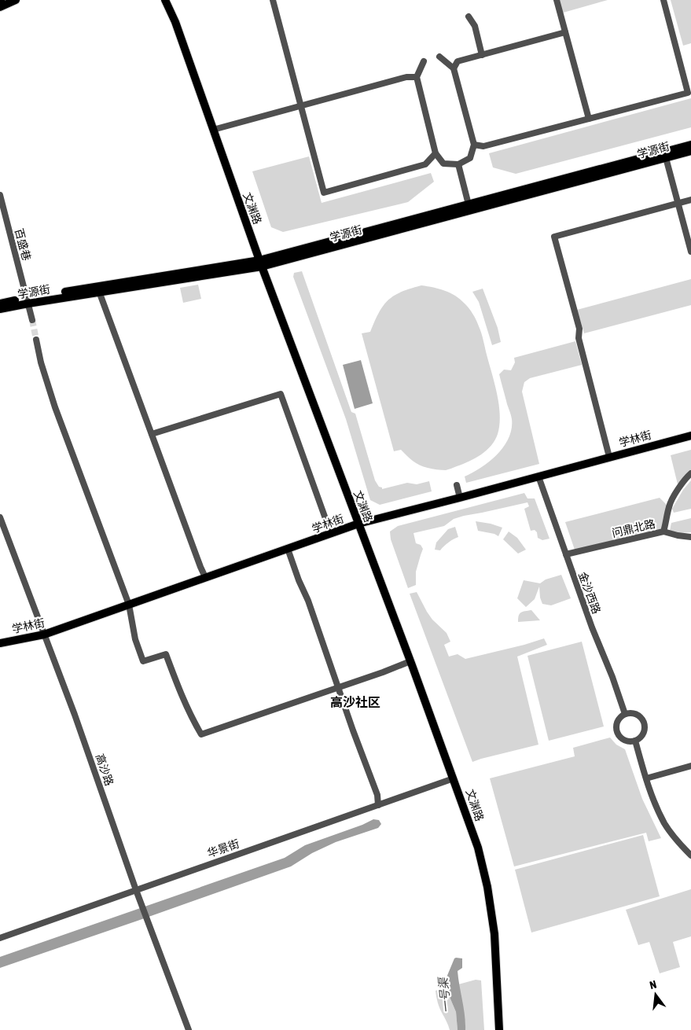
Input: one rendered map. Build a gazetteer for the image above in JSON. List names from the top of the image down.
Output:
{
  "streets": {
    "main road": ["学源街", "文渊路", "学林街"],
    "street": [
      "百盛巷",
      "问鼎北路",
      "金沙西路",
      "高沙路",
      "华景街"
    ]
  },
  "crossings": [
    ["学源街", "文渊路"],
    ["学源街", "百盛巷"],
    ["文渊路", "学林街"],
    ["文渊路", "华景街"],
    ["学林街", "金沙西路"],
    ["学林街", "高沙路"],
    ["问鼎北路", "金沙西路"],
    ["高沙路", "华景街"]
  ],
  "districts": ["高沙社区"],
  "water": ["一号渠"],
  "north": "top"
}
